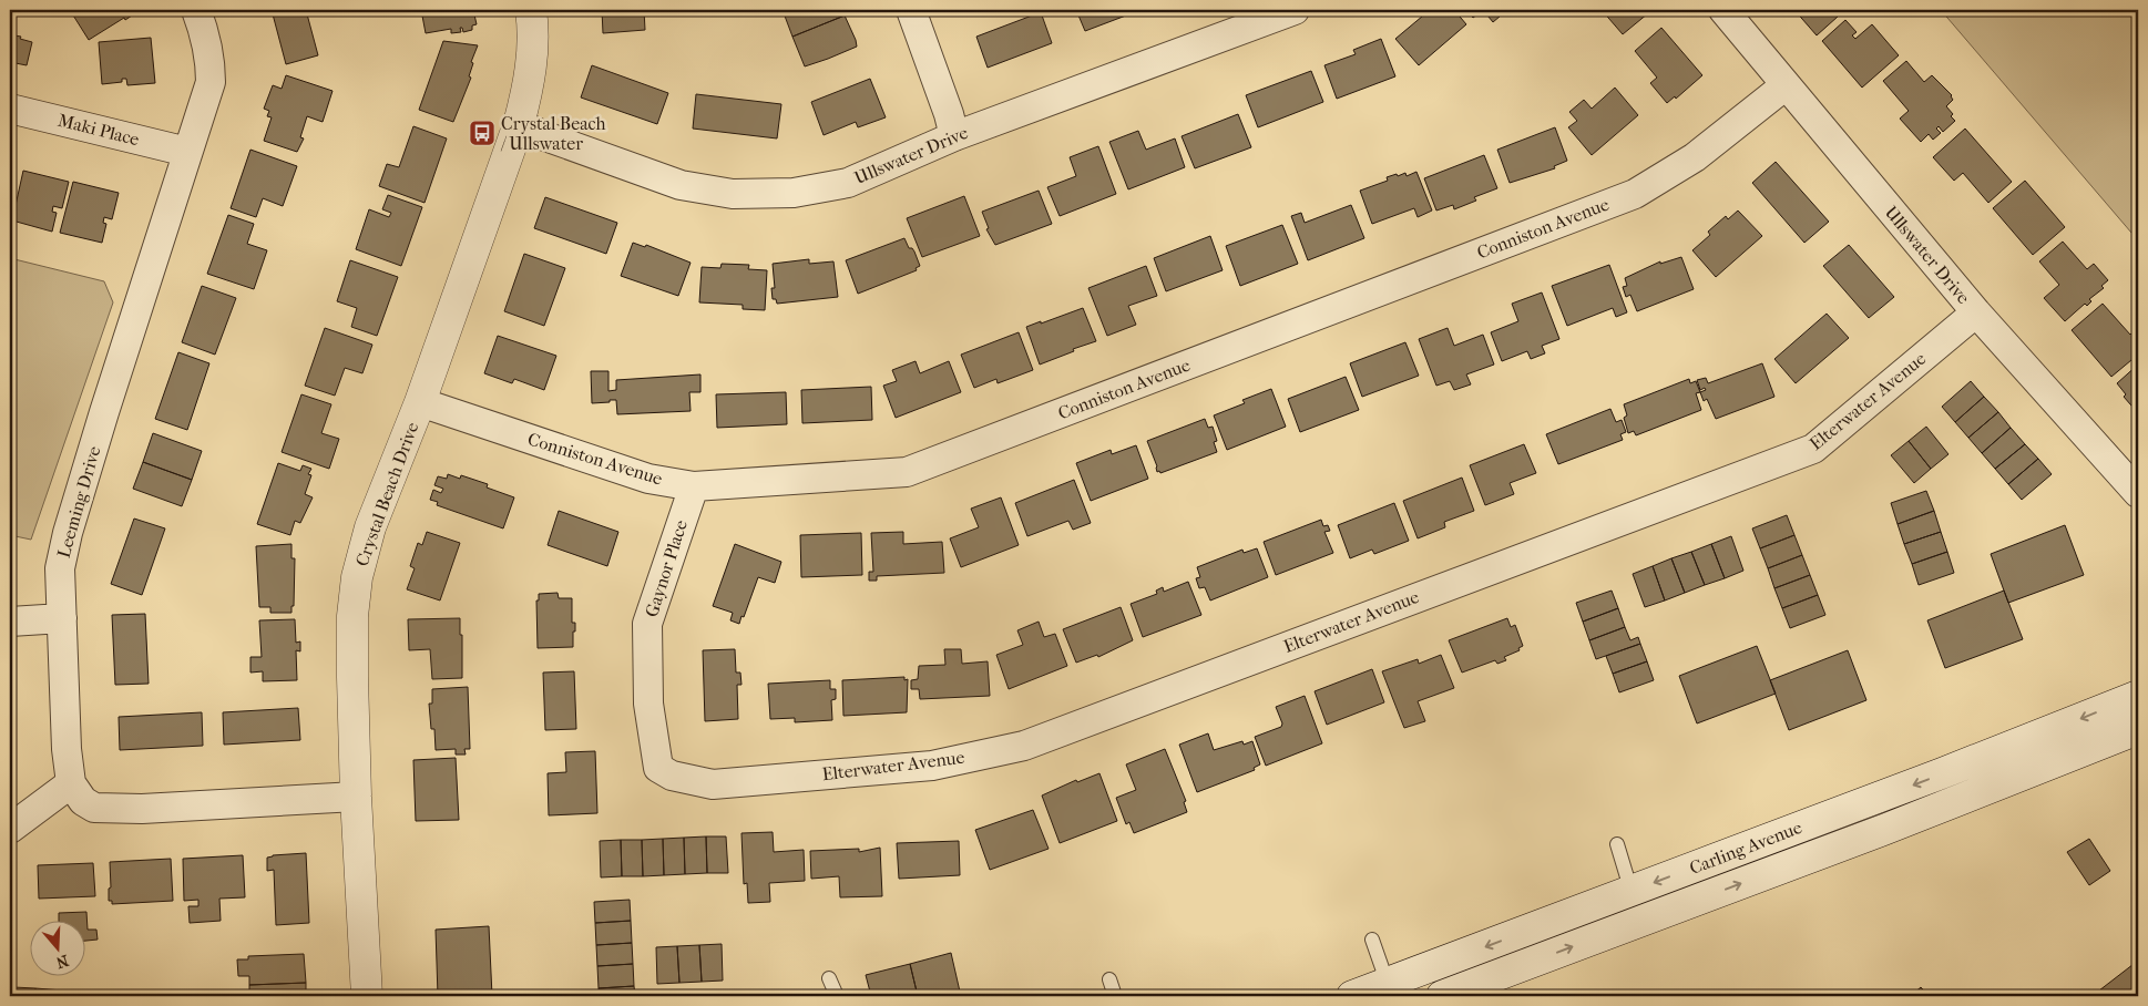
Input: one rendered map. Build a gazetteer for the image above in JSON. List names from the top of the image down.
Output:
{
  "streets": {
    "main road": ["Crystal Beach Drive", "Carling Avenue"],
    "street": [
      "Maki Place",
      "Ullswater Drive",
      "Conniston Avenue",
      "Elterwater Avenue",
      "Leeming Drive",
      "Gaynor Place"
    ]
  },
  "crossings": [
    ["Maki Place", "Leeming Drive"],
    ["Ullswater Drive", "Conniston Avenue"],
    ["Ullswater Drive", "Elterwater Avenue"],
    ["Ullswater Drive", "Crystal Beach Drive"],
    ["Conniston Avenue", "Crystal Beach Drive"],
    ["Conniston Avenue", "Gaynor Place"],
    ["Elterwater Avenue", "Gaynor Place"]
  ],
  "places": {
    "bus stop": ["Crystal Beach / Ullswater"]
  },
  "north": "bottom"
}
